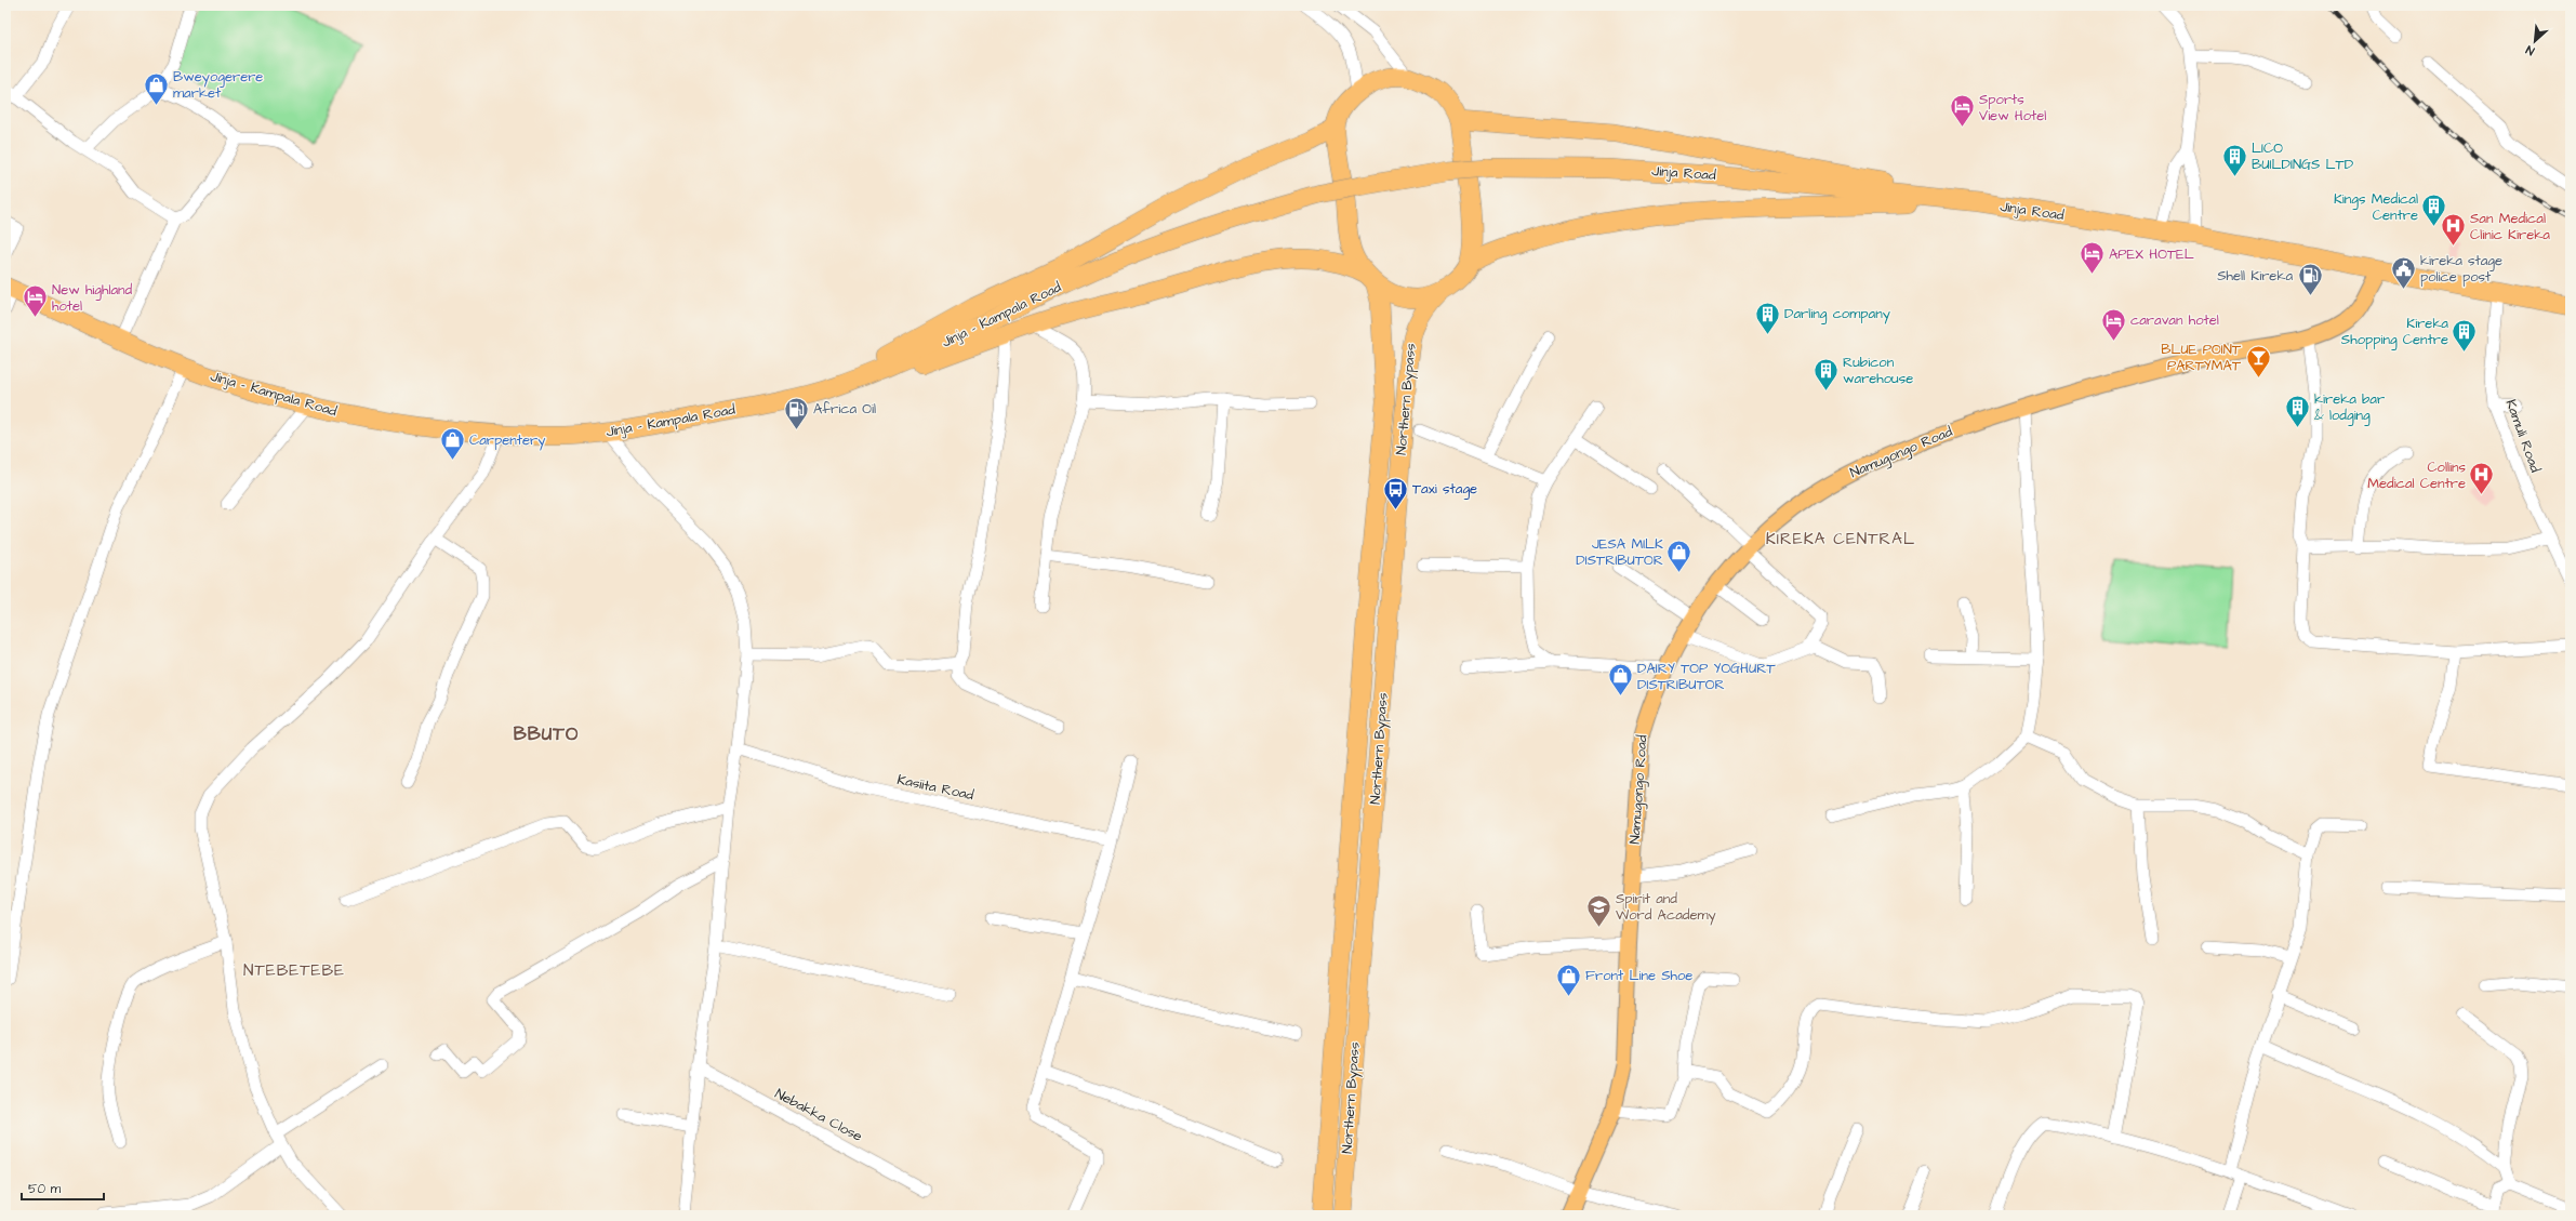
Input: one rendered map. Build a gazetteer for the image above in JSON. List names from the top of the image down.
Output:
{
  "streets": {
    "highway": ["Jinja Road", "Jinja - Kampala Road", "Northern Bypass"],
    "main road": ["Namugongo Road"],
    "street": ["Kamuli Road", "Kasiita Road", "Nebakka Close"]
  },
  "crossings": [
    ["Jinja Road", "Jinja - Kampala Road"],
    ["Jinja Road", "Kamuli Road"],
    ["Jinja Road", "Namugongo Road"]
  ],
  "districts": ["KIREKA CENTRAL", "BBUTO", "NTEBETEBE"],
  "places": {
    "shop": [
      "Bweyogerere market",
      "Carpentery",
      "JESA MILK DISTRIBUTOR",
      "DAIRY TOP YOGHURT DISTRIBUTOR",
      "Front Line Shoe"
    ],
    "hotel": [
      "Sports View Hotel",
      "APEX HOTEL",
      "New highland hotel",
      "caravan hotel"
    ],
    "building": [
      "LICO BUILDINGS LTD",
      "Kings Medical Centre",
      "Darling company",
      "Kireka Shopping Centre",
      "Rubicon warehouse",
      "kireka bar & lodging"
    ],
    "hospital": ["San Medical Clinic Kireka", "Collins Medical Centre"],
    "public building": ["kireka stage police post"],
    "fuel station": ["Shell Kireka", "Africa Oil"],
    "bar": ["BLUE POINT PARTYMAT"],
    "bus stop": ["Taxi stage"],
    "school or university": ["Spirit and Word Academy"]
  },
  "scale_bar": "50 m",
  "north": "bottom left"
}
